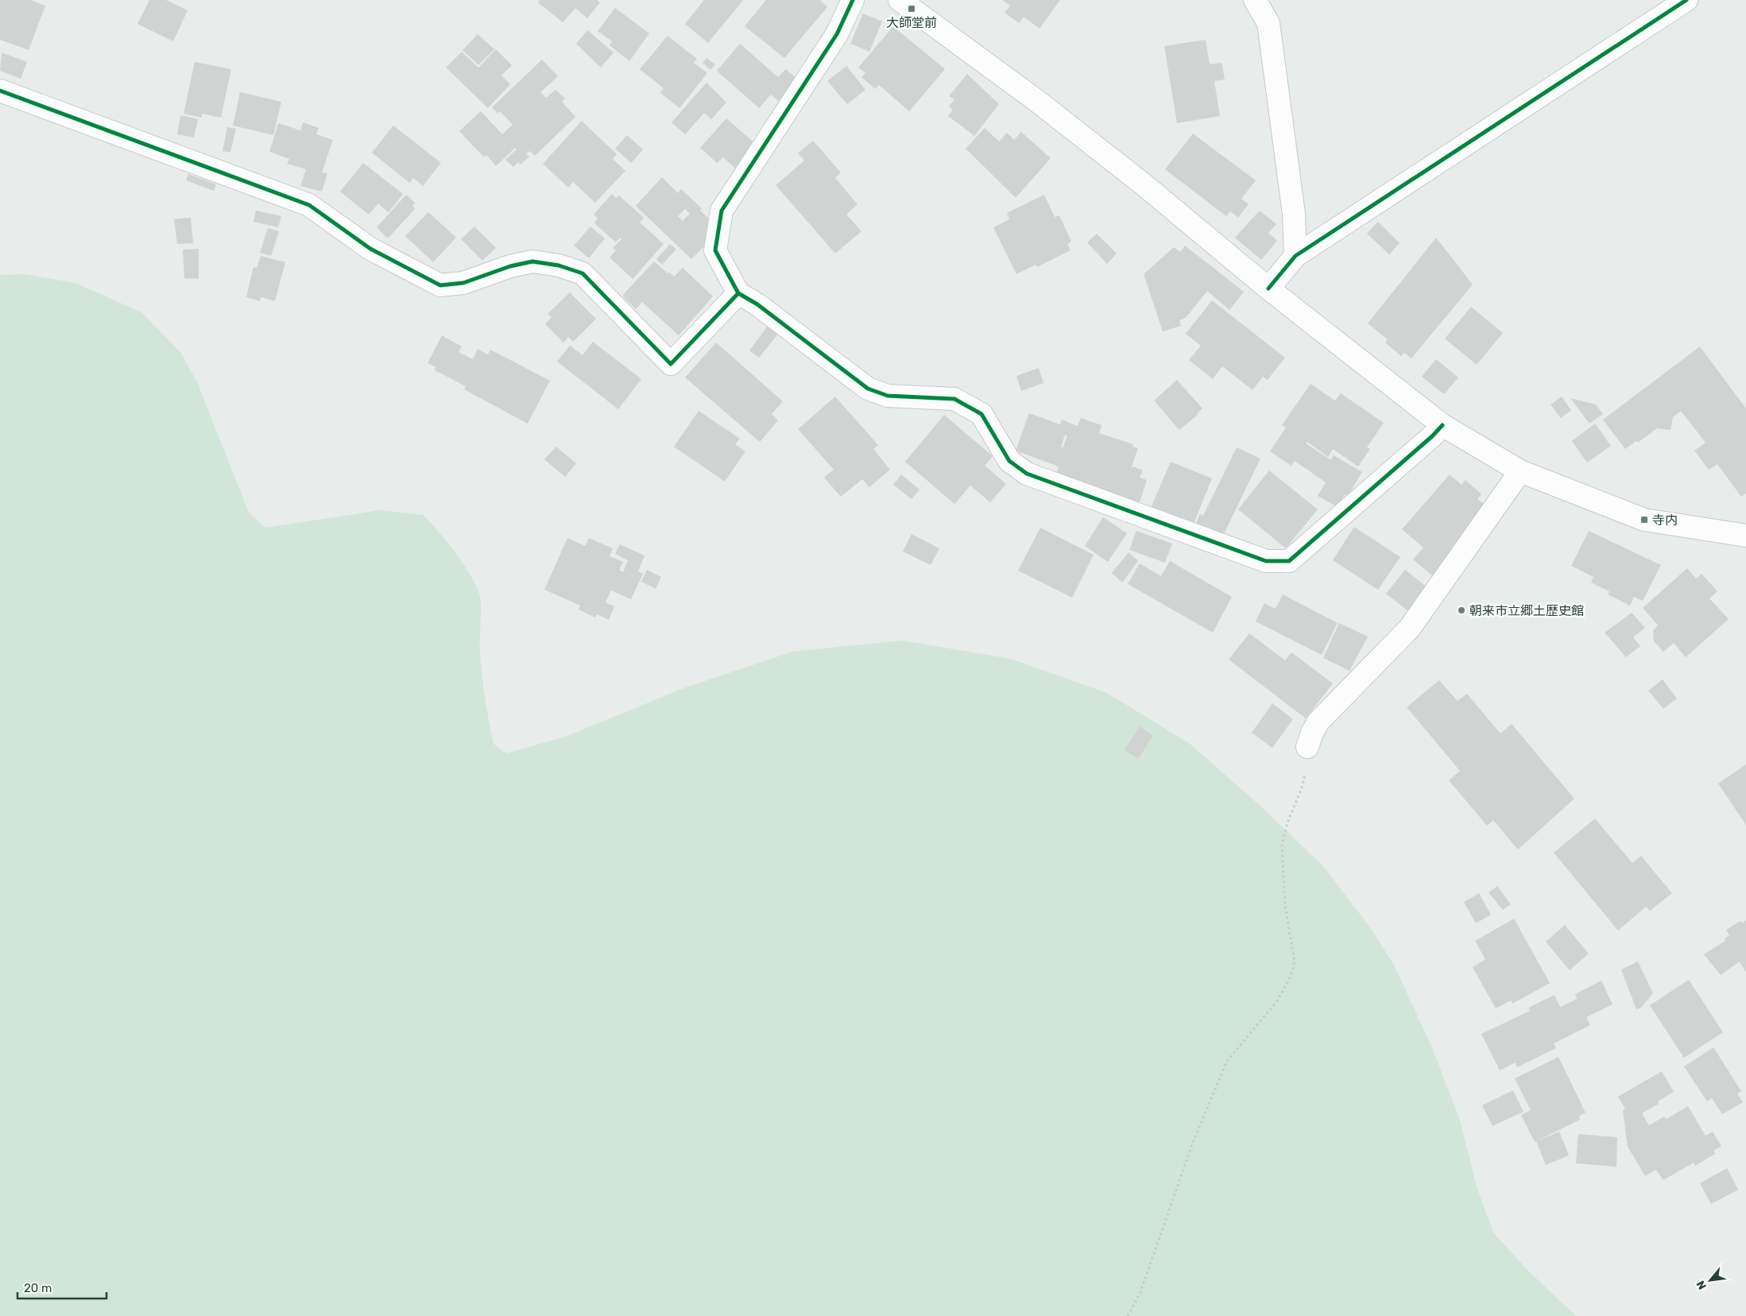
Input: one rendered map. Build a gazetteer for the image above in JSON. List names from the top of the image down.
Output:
{
  "places": {
    "transit": ["大師堂前", "寺内"],
    "other": ["朝来市立郷土歴史館"]
  },
  "scale_bar": "20 m",
  "north": "bottom left"
}
